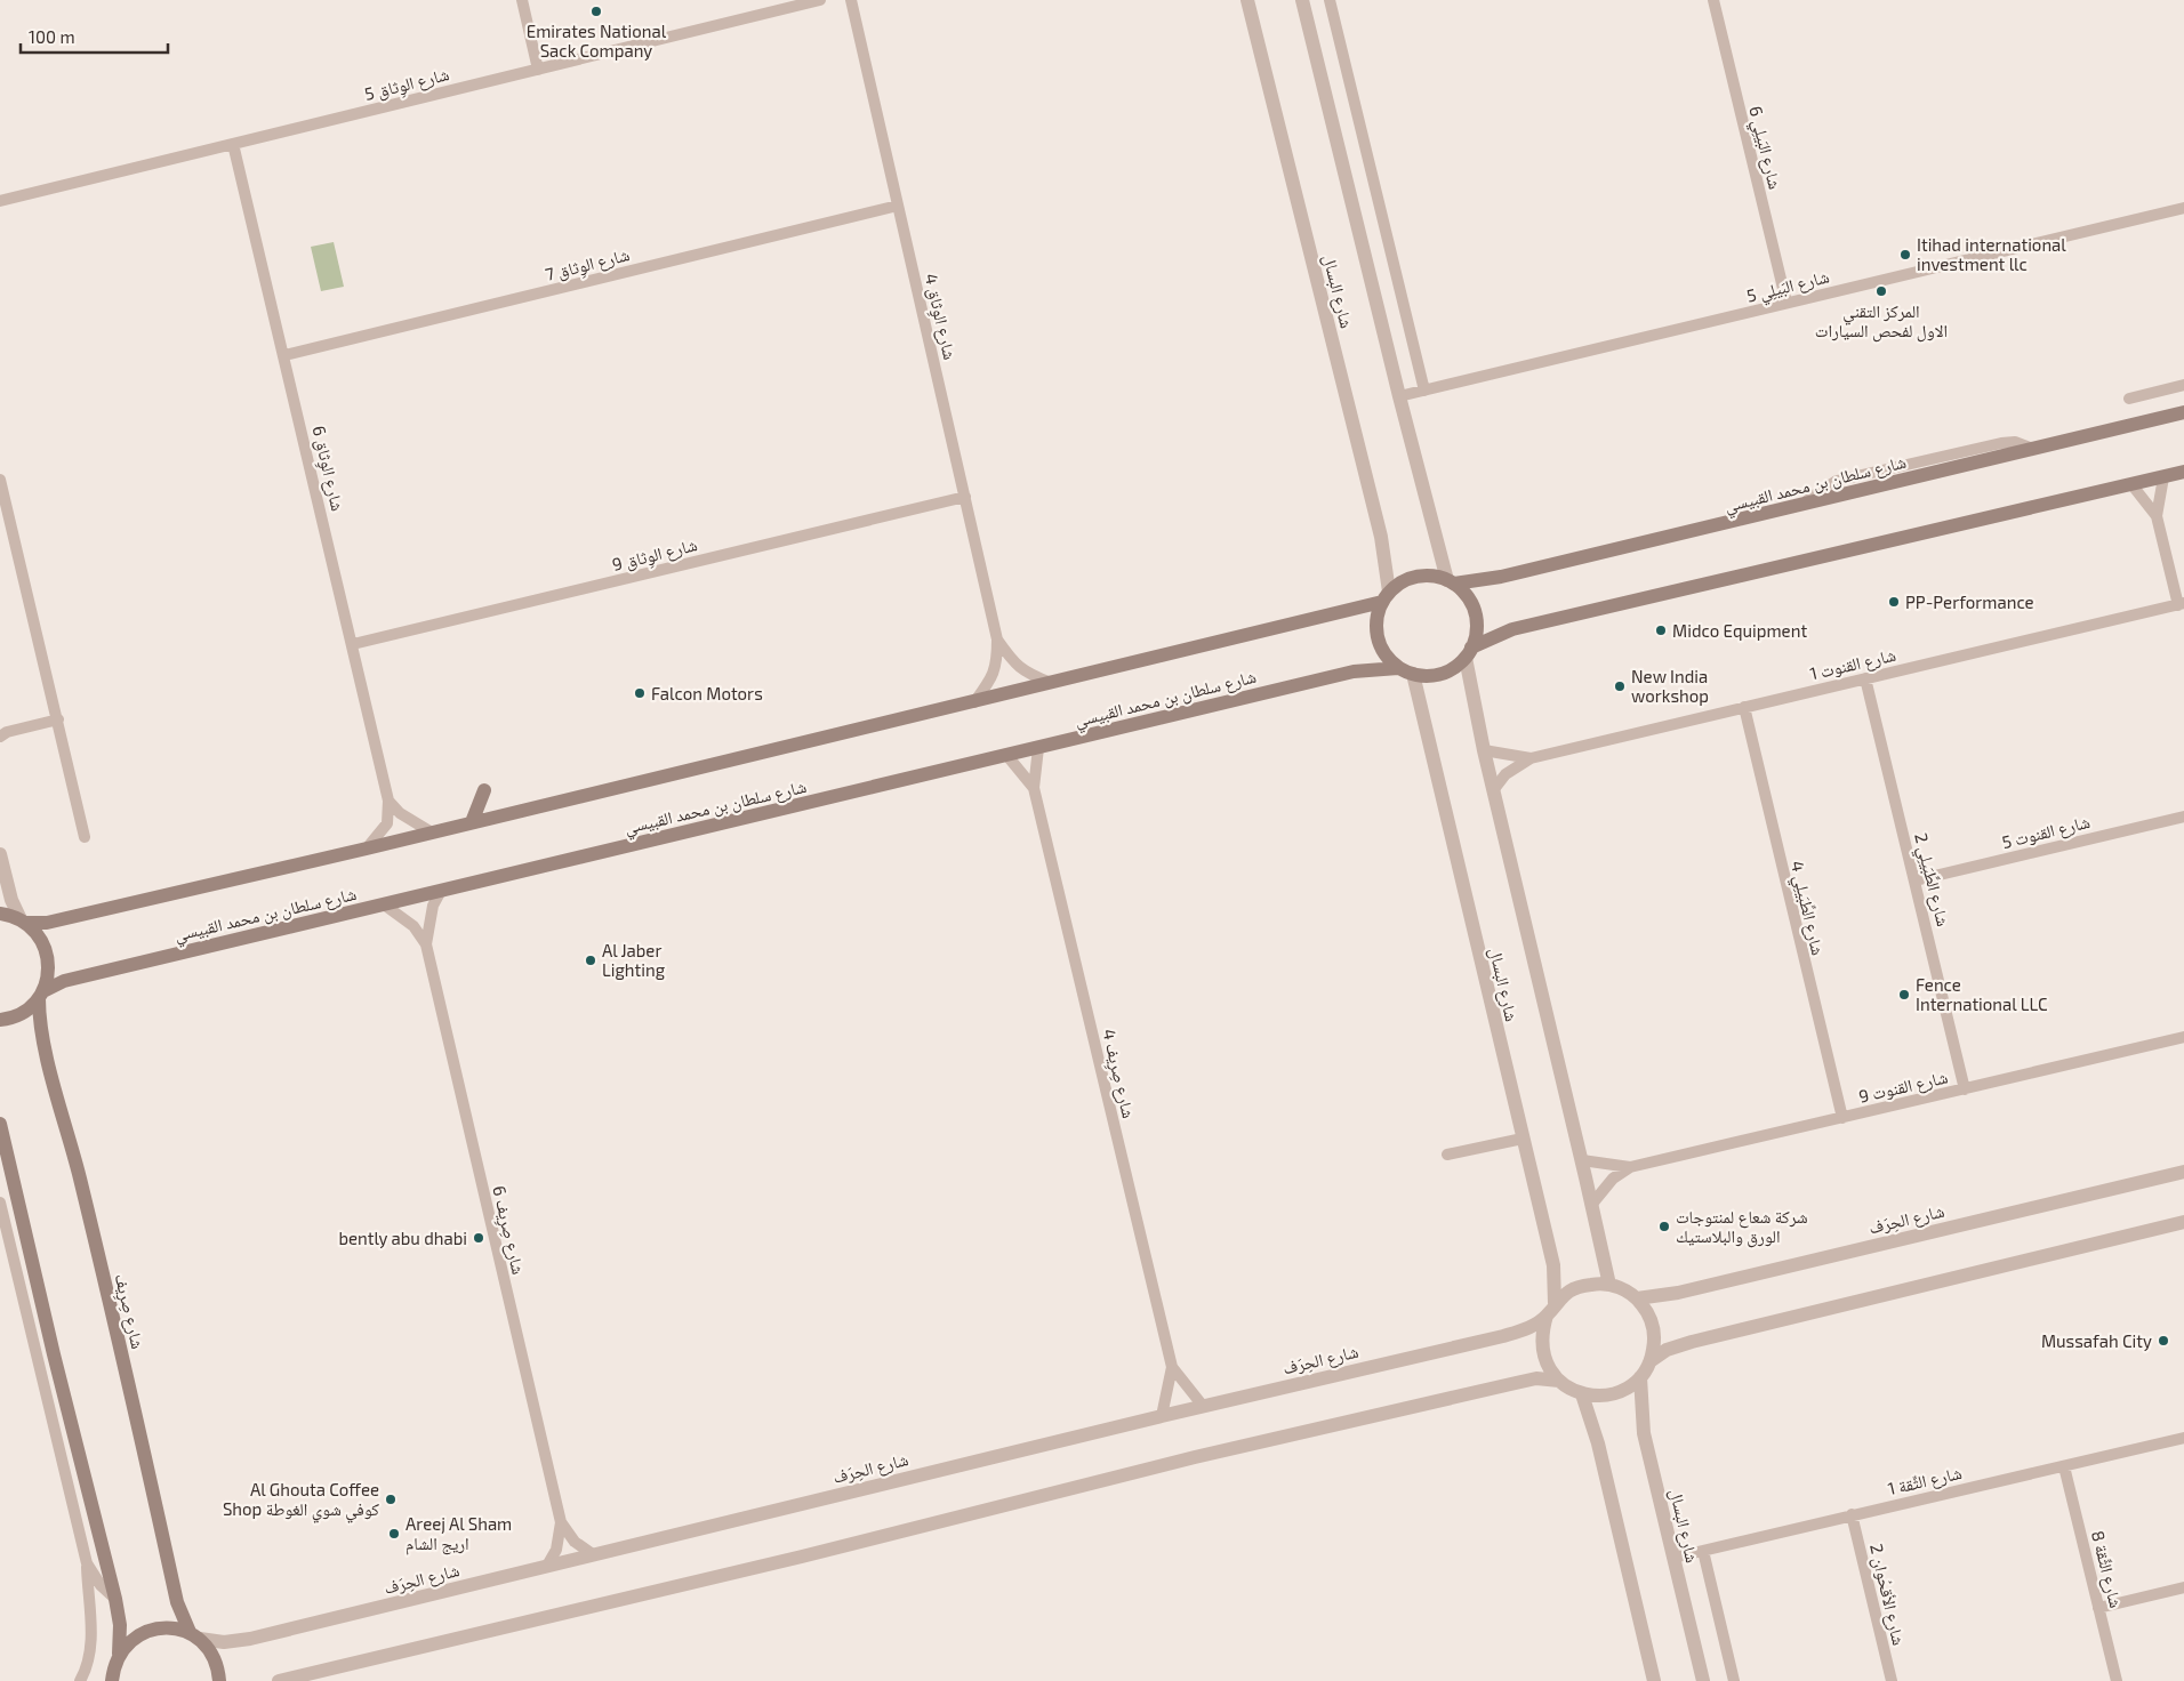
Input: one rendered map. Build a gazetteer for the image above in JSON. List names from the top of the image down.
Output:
{
  "streets": {
    "main road": ["شارع سلطان بن محمد القبيسي", "شارع صِرِيف"],
    "street": [
      "شارع الوِثاق 5",
      "شارع البَيلِي 6",
      "شارع الوِثاق 7",
      "شارع البَيلِي 5",
      "شارع البسال",
      "شارع الوِثاق 4",
      "شارع الوِثاق 6",
      "شارع الوِثاق 9",
      "شارع القنوت 1",
      "شارع القنوت 5",
      "شارع الطِّبَيلِي 2",
      "شارع الطِّبَيلِي 4",
      "شارع صِرِيف 4",
      "شارع القنوت 9",
      "شارع الحِرَف",
      "شارع صِرِيف 6",
      "شارع الثِّقة 1",
      "شارع الثِّقة 8",
      "شارع الأقحُوان 2"
    ]
  },
  "crossings": [
    ["شارع الوِثاق 5", "شارع الوِثاق 6"],
    ["شارع البَيلِي 6", "شارع البَيلِي 5"],
    ["شارع الوِثاق 7", "شارع الوِثاق 4"],
    ["شارع الوِثاق 7", "شارع الوِثاق 6"],
    ["شارع البَيلِي 5", "شارع البسال"],
    ["شارع البسال", "شارع سلطان بن محمد القبيسي"],
    ["شارع البسال", "شارع القنوت 1"],
    ["شارع البسال", "شارع القنوت 9"],
    ["شارع البسال", "شارع الحِرَف"],
    ["شارع البسال", "شارع الثِّقة 1"],
    ["شارع الوِثاق 4", "شارع الوِثاق 9"],
    ["شارع الوِثاق 6", "شارع الوِثاق 9"],
    ["شارع سلطان بن محمد القبيسي", "شارع صِرِيف 4"],
    ["شارع سلطان بن محمد القبيسي", "شارع صِرِيف 6"],
    ["شارع سلطان بن محمد القبيسي", "شارع صِرِيف"],
    ["شارع القنوت 1", "شارع الطِّبَيلِي 2"],
    ["شارع القنوت 1", "شارع الطِّبَيلِي 4"],
    ["شارع القنوت 5", "شارع الطِّبَيلِي 2"],
    ["شارع الطِّبَيلِي 2", "شارع القنوت 9"],
    ["شارع الطِّبَيلِي 4", "شارع القنوت 9"],
    ["شارع صِرِيف 4", "شارع الحِرَف"],
    ["شارع الحِرَف", "شارع صِرِيف 6"],
    ["شارع الحِرَف", "شارع صِرِيف"],
    ["شارع الثِّقة 1", "شارع الثِّقة 8"],
    ["شارع الثِّقة 1", "شارع الأقحُوان 2"]
  ],
  "places": [
    "Emirates National Sack Company",
    "Itihad international investment llc",
    "المركز التقني الاول لفحص السيارات",
    "PP-Performance",
    "Midco Equipment",
    "New India workshop",
    "Falcon Motors",
    "Al Jaber Lighting",
    "Fence International LLC",
    "شركة شعاع لمنتوجات الورق والبلاستيك",
    "bently abu dhabi",
    "Mussafah City",
    "Al Ghouta Coffee Shop كوفي شوي الغوطة",
    "Areej Al Sham اريج الشام"
  ],
  "scale_bar": "100 m"
}
